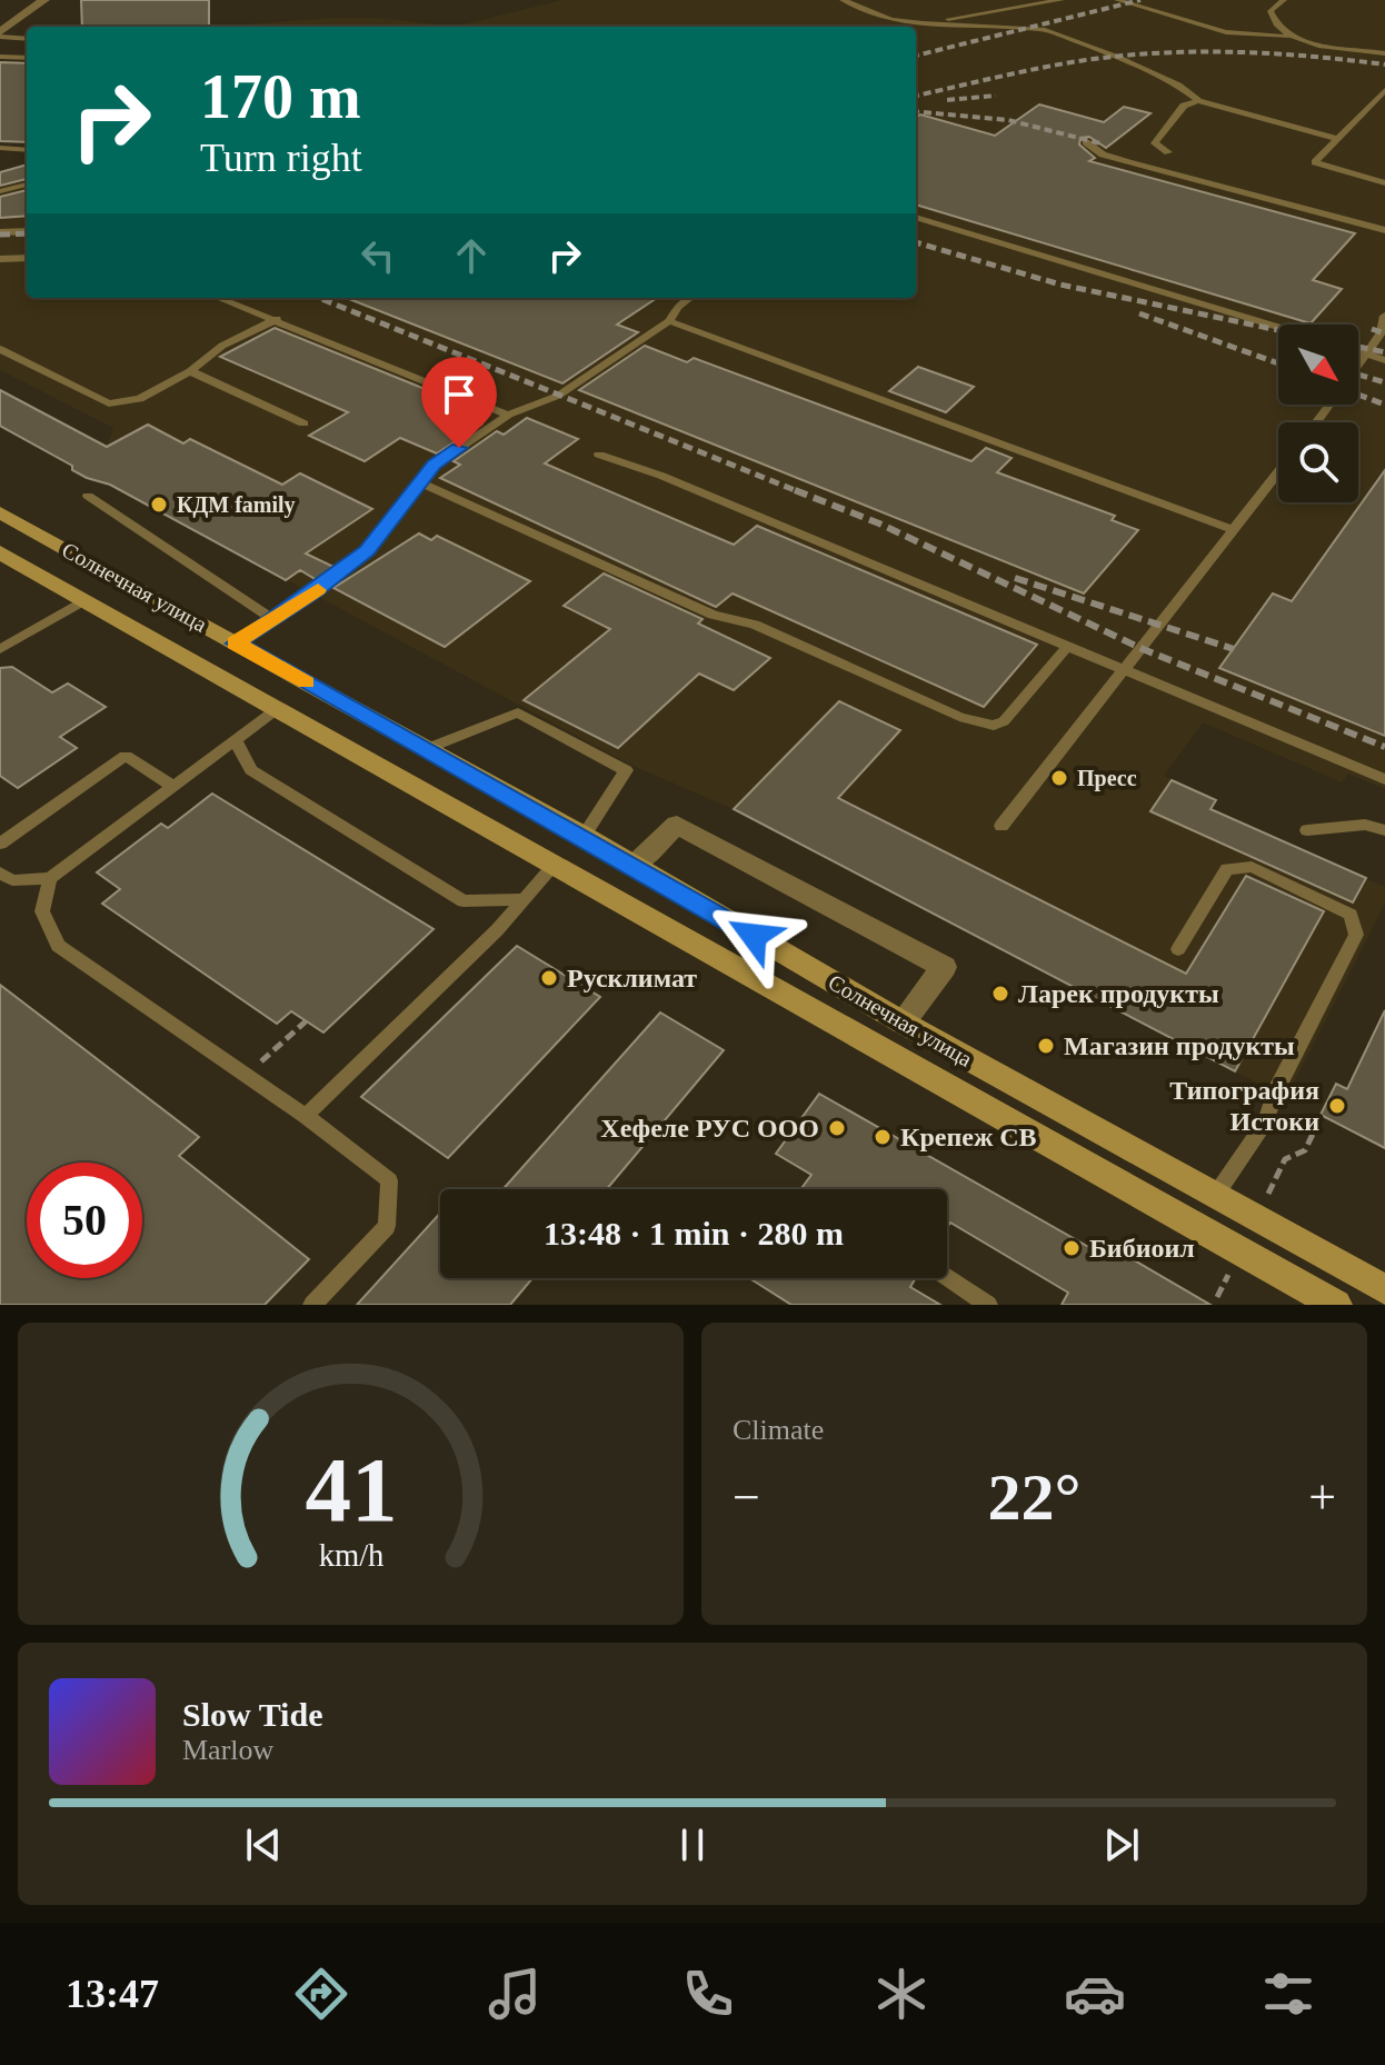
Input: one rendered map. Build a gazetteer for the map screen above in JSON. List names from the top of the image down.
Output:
{
  "streets": {
    "main road": ["Солнечная улица"]
  },
  "places": [
    "КДМ family",
    "Пресс",
    "Русклимат",
    "Ларек продукты",
    "Магазин продукты",
    "Типография Истоки",
    "Хефеле РУС ООО",
    "Крепеж СВ",
    "Бибиоил"
  ],
  "north": "bottom right",
  "page": {
    "turn": ["170 m", "Turn right"],
    "limit": "50",
    "trip": "13:48 · 1 min · 280 m",
    "tile": "Climate",
    "heat": ["−", "22°", "+"],
    "song": ["Slow Tide", "Marlow"],
    "tabs": "13:47",
    "gauge": ["41", "km/h"]
  }
}
